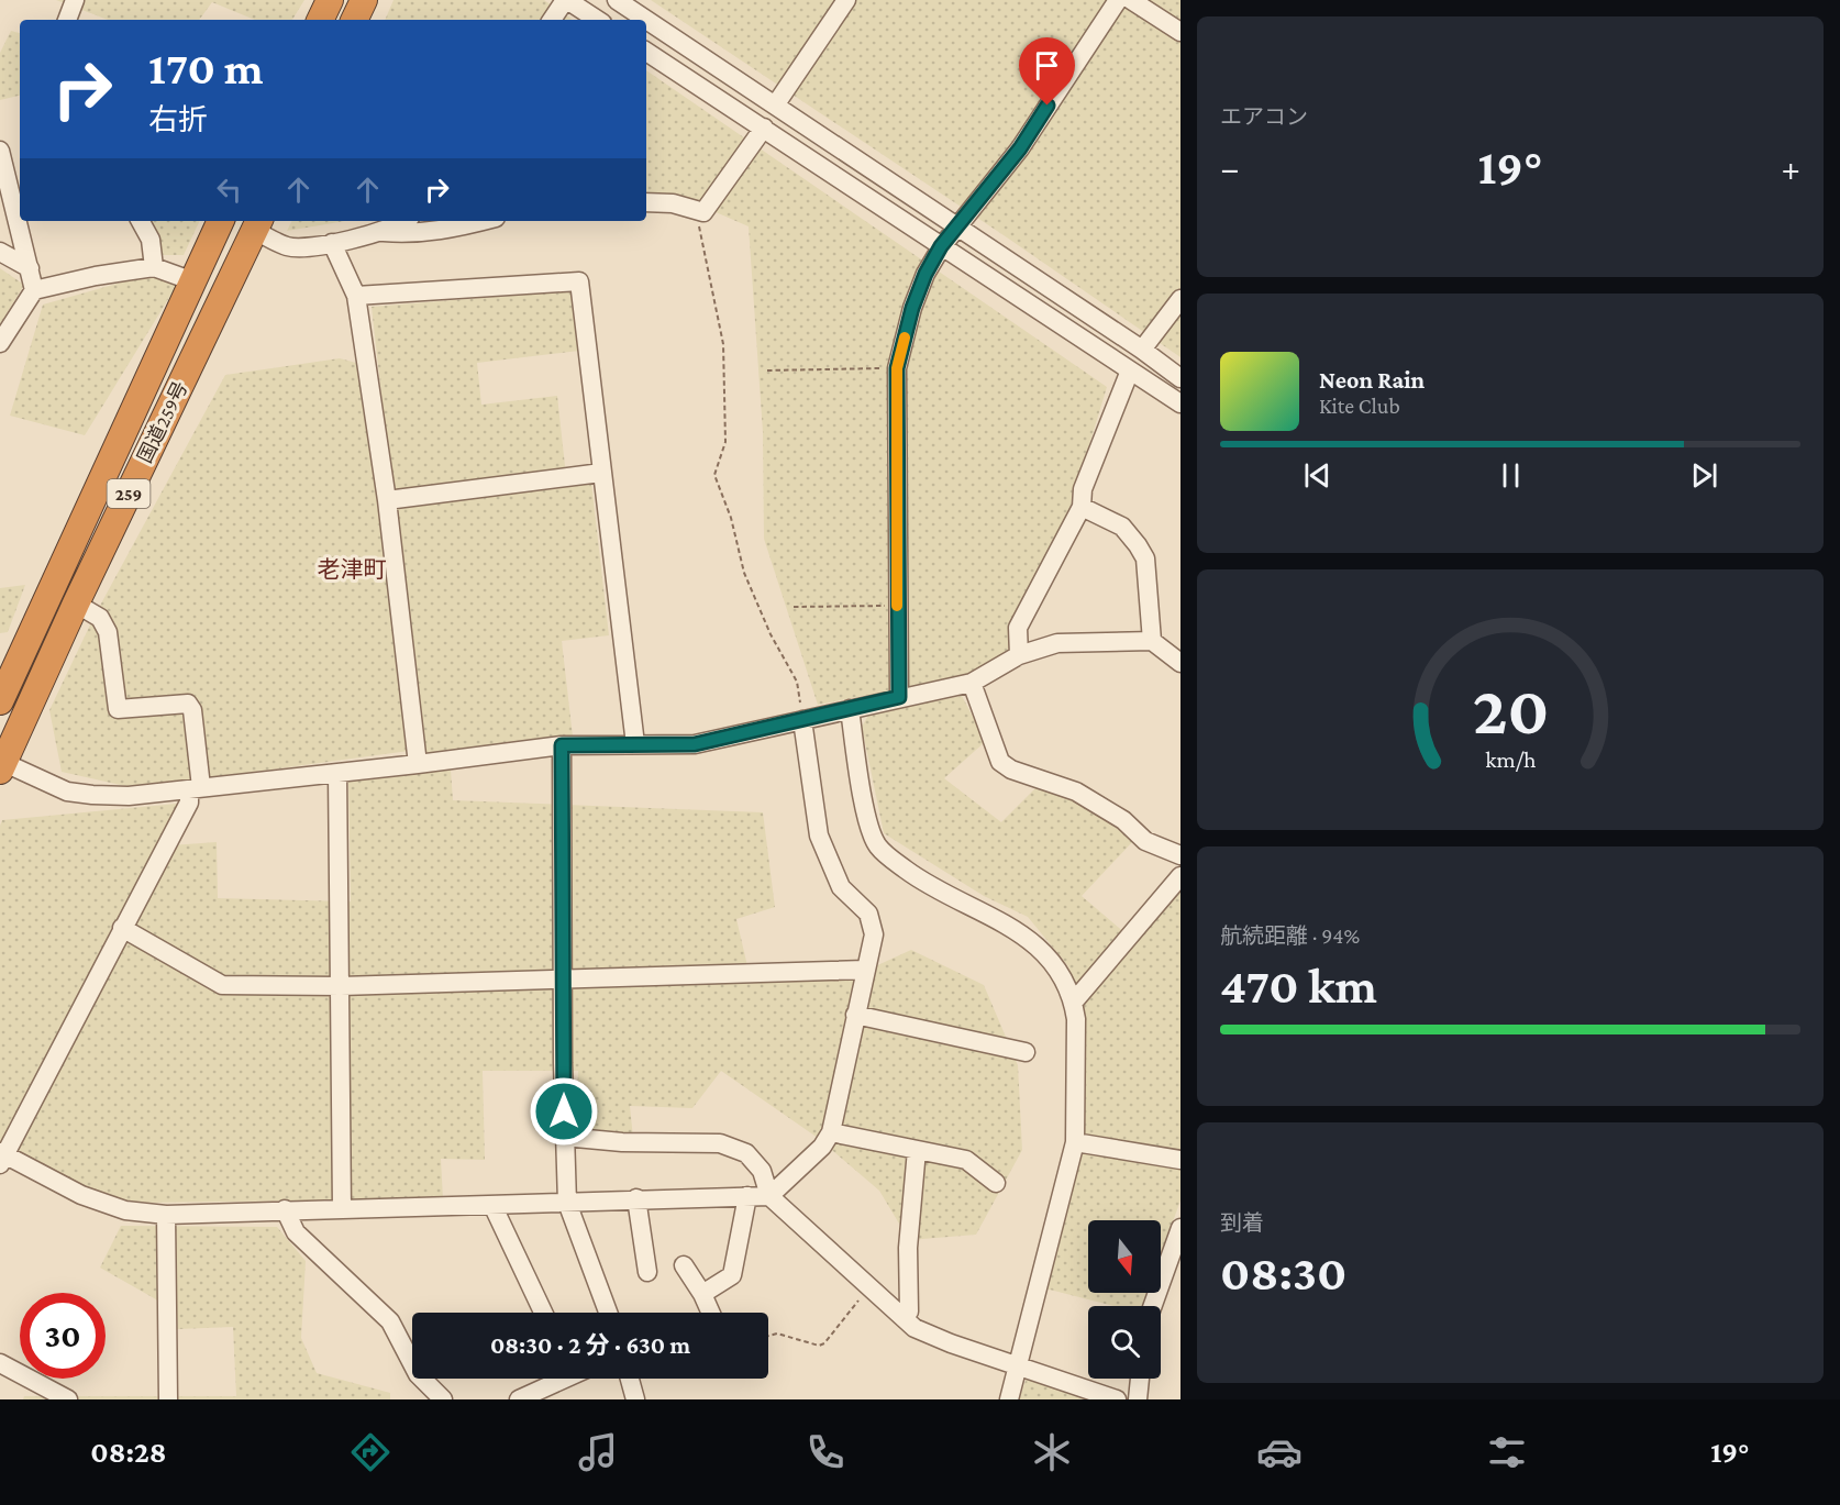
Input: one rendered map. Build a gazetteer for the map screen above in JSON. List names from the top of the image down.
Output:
{
  "streets": {
    "highway": ["国道259号", "259"]
  },
  "districts": ["老津町"],
  "north": "bottom",
  "page": {
    "tile": [
      "エアコン",
      ["航続距離 · 94%", "470 km"],
      ["到着", "08:30"]
    ],
    "turn": ["170 m", "右折"],
    "heat": ["−", "19°", "+"],
    "song": ["Neon Rain", "Kite Club"],
    "limit": "30",
    "trip": "08:30 · 2 分 · 630 m",
    "tabs": ["08:28", "19°"],
    "gauge": ["20", "km/h"]
  }
}
